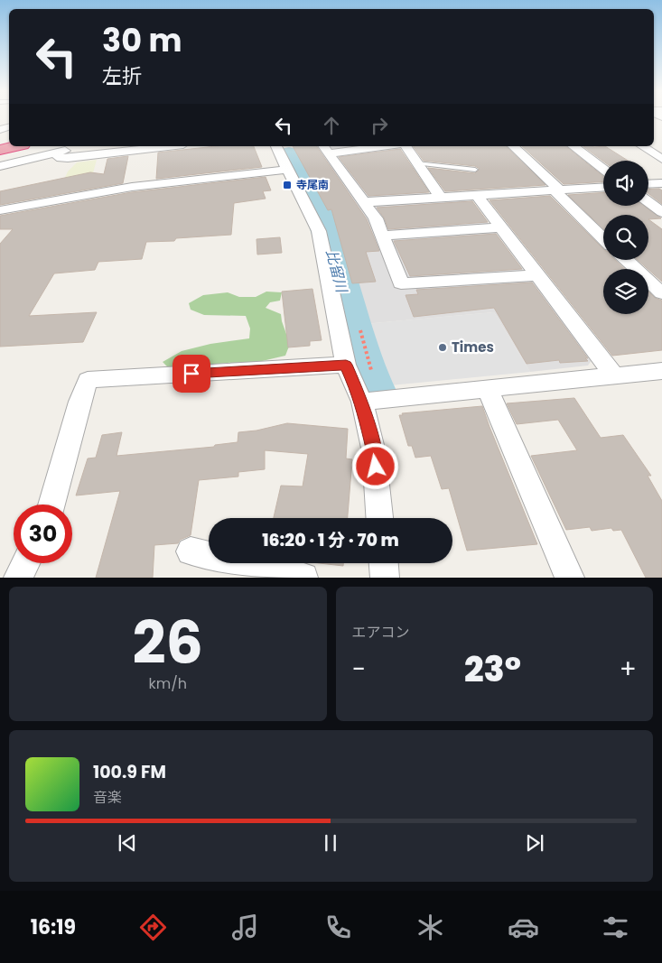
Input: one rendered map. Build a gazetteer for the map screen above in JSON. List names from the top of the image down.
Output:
{
  "water": ["比留川"],
  "places": {
    "transit": ["寺尾南"],
    "other": ["Times"]
  },
  "page": {
    "turn": ["30 m", "左折"],
    "limit": "30",
    "trip": "16:20 · 1 分 · 70 m",
    "tile": [
      ["26", "km/h"],
      "エアコン"
    ],
    "heat": ["−", "23°", "+"],
    "song": ["100.9 FM", "音楽"],
    "tabs": "16:19"
  }
}
